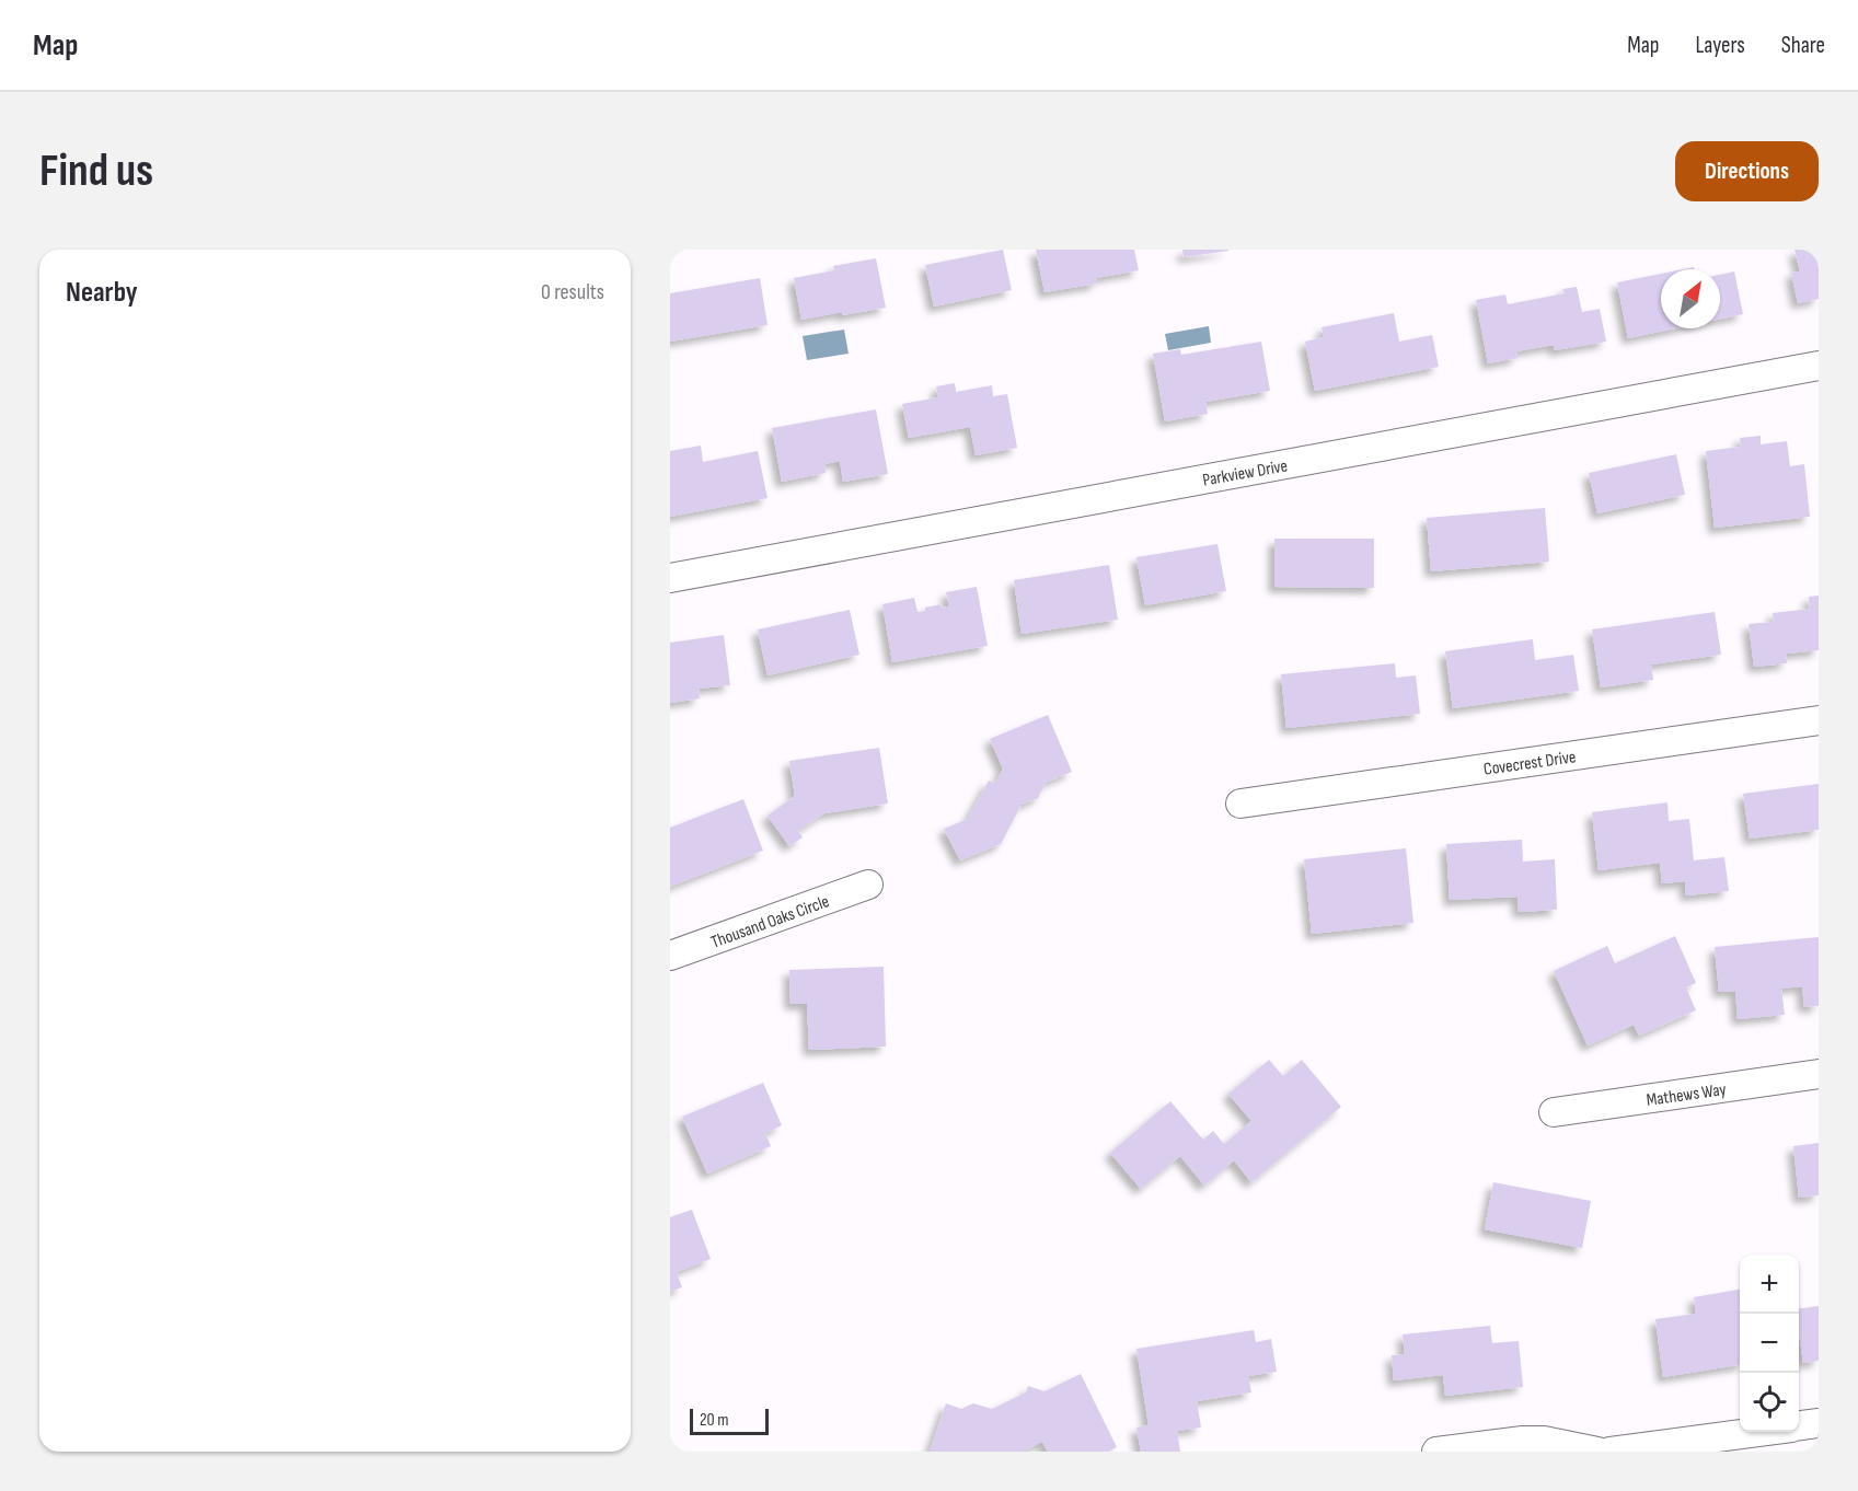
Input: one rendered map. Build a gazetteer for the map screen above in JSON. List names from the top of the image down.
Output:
{
  "streets": {
    "street": [
      "Parkview Drive",
      "Covecrest Drive",
      "Thousand Oaks Circle",
      "Mathews Way"
    ]
  },
  "scale_bar": "20 m",
  "north": "top right",
  "page": {
    "header": "Map",
    "nav": ["Map", "Layers", "Share"],
    "buttons": "Directions",
    "title": "Find us",
    "heading": ["Nearby", "0 results"],
    "map_buttons": ["+", "−"],
    "scale": "20 m"
  }
}
